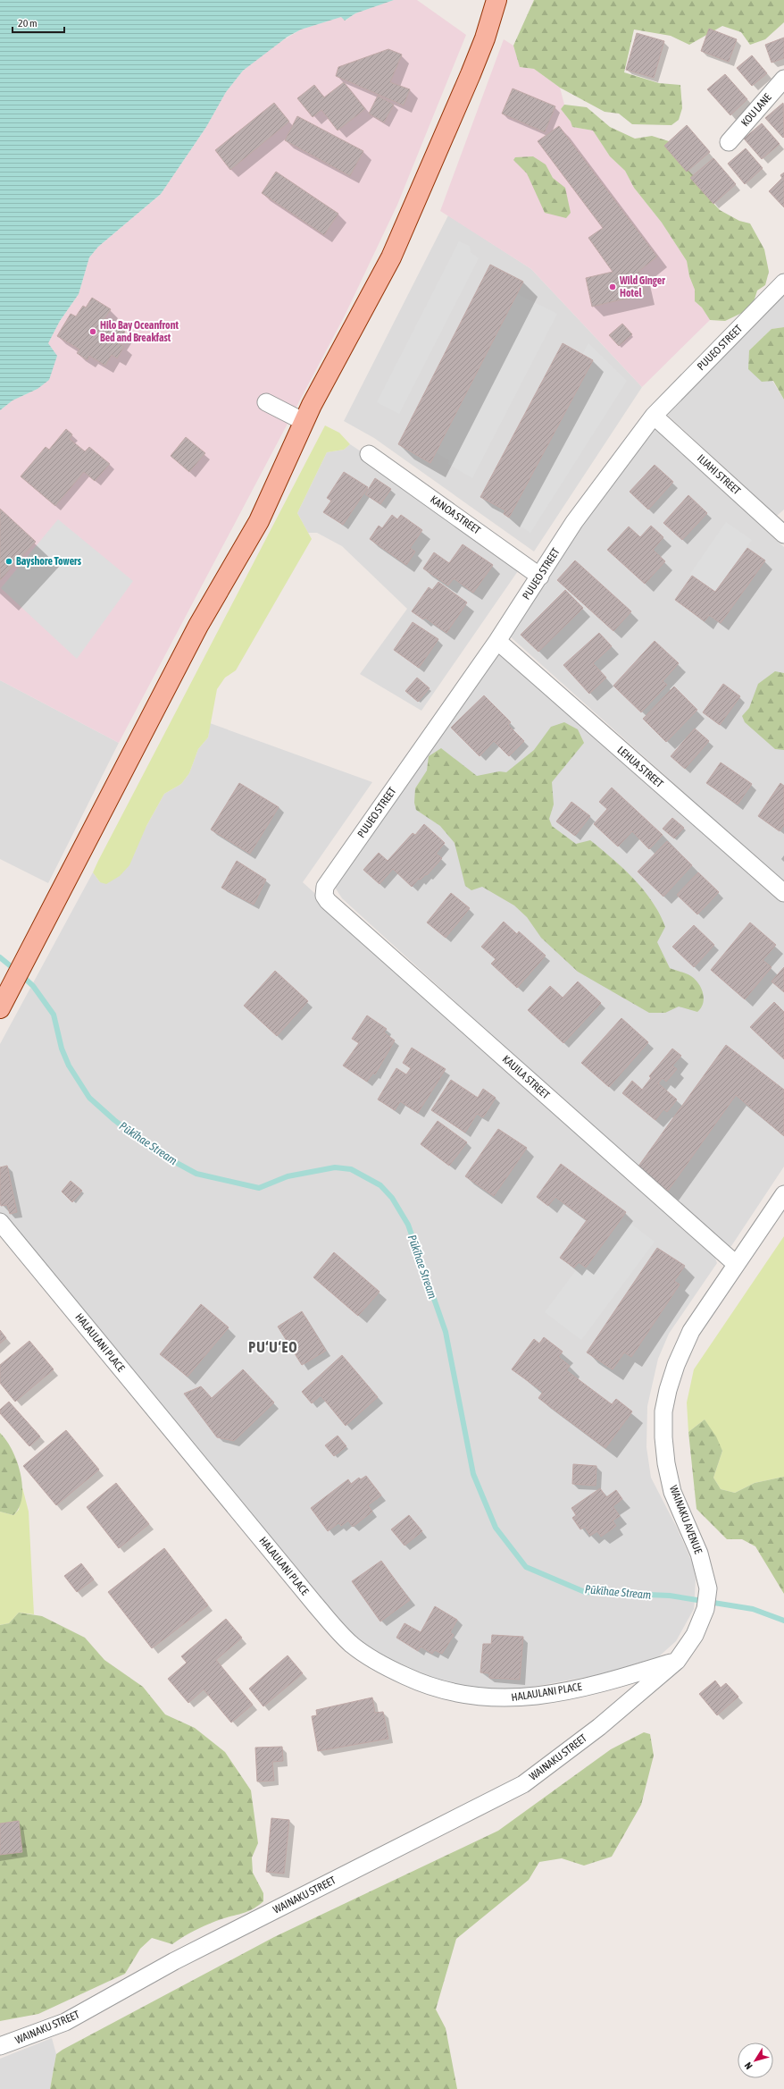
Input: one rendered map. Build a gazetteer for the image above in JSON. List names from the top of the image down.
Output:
{
  "streets": {
    "street": [
      "KOU LANE",
      "PUUEO STREET",
      "ILIAHI STREET",
      "KANOA STREET",
      "LEHUA STREET",
      "KAUILA STREET",
      "HALAULANI PLACE",
      "WAINAKU AVENUE",
      "WAINAKU STREET"
    ]
  },
  "crossings": [
    ["PUUEO STREET", "ILIAHI STREET"],
    ["PUUEO STREET", "KANOA STREET"],
    ["PUUEO STREET", "LEHUA STREET"],
    ["PUUEO STREET", "KAUILA STREET"],
    ["KAUILA STREET", "WAINAKU AVENUE"],
    ["HALAULANI PLACE", "WAINAKU AVENUE"],
    ["WAINAKU AVENUE", "WAINAKU STREET"]
  ],
  "districts": ["PU‘U‘EO"],
  "water": ["Pūkīhae Stream"],
  "places": ["Wild Ginger Hotel", "Hilo Bay Oceanfront Bed and Breakfast", "Bayshore Towers"],
  "scale_bar": "20 m",
  "north": "bottom left"
}
